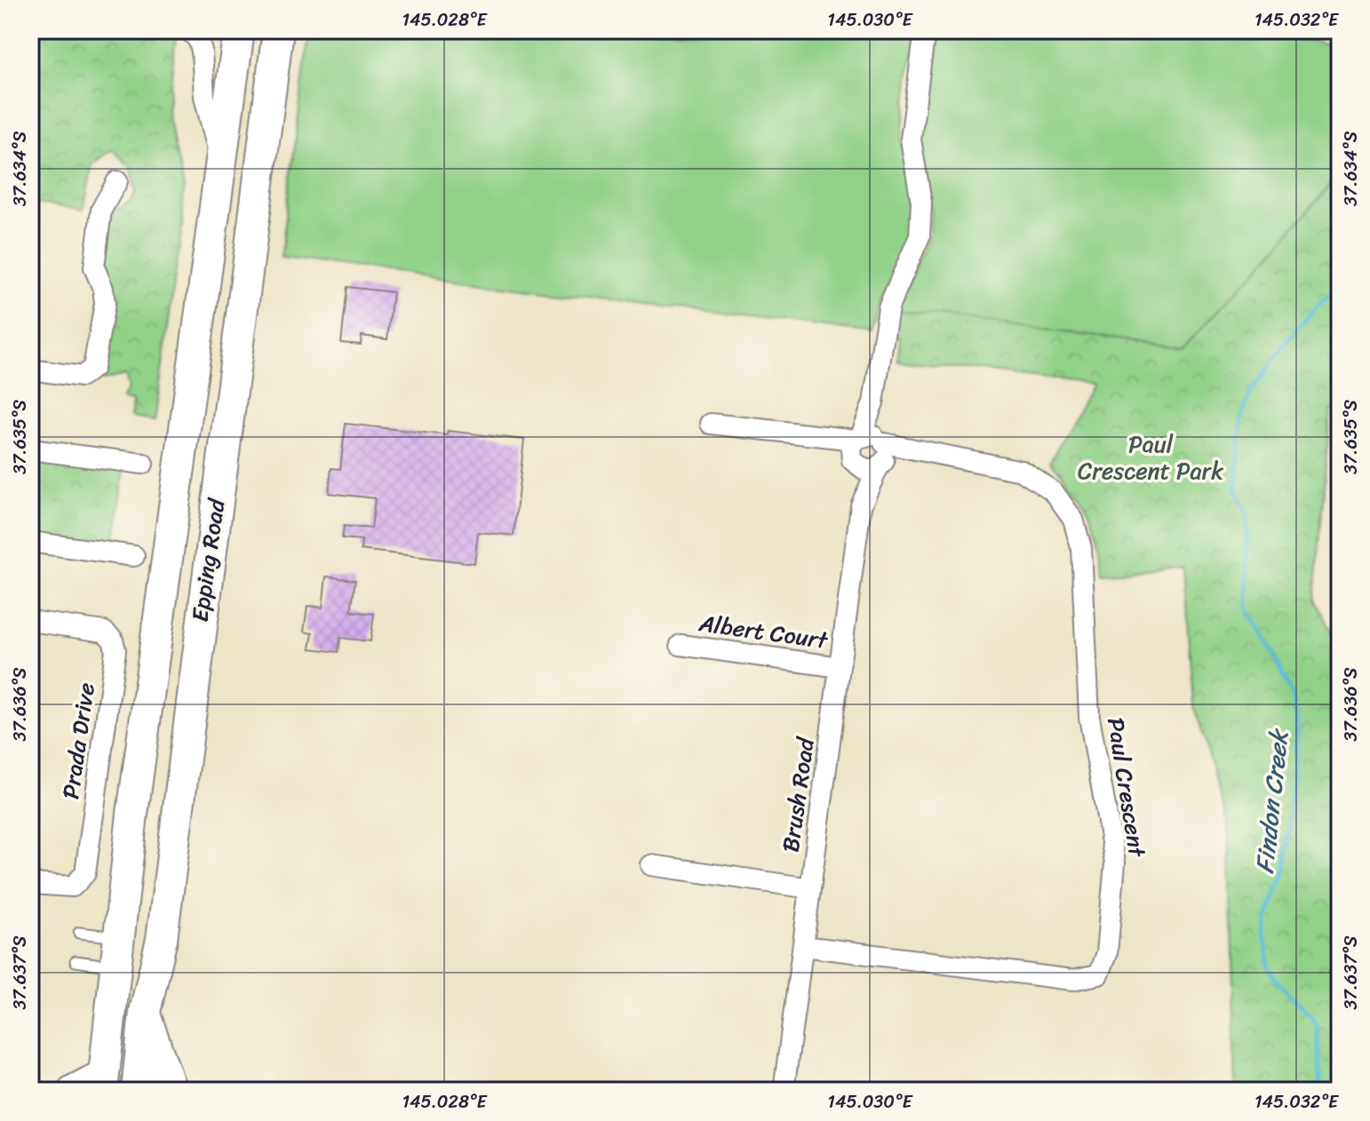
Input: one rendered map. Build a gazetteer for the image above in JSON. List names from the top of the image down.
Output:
{
  "streets": {
    "main road": ["Epping Road"],
    "street": [
      "Albert Court",
      "Prada Drive",
      "Paul Crescent",
      "Brush Road"
    ]
  },
  "crossings": [
    ["Albert Court", "Brush Road"],
    ["Paul Crescent", "Brush Road"]
  ],
  "water": ["Findon Creek"],
  "parks": ["Paul Crescent Park"],
  "coordinates": [
    "145.028°E",
    "145.030°E",
    "145.032°E",
    "37.634°S",
    "37.635°S",
    "37.636°S",
    "37.637°S"
  ]
}
